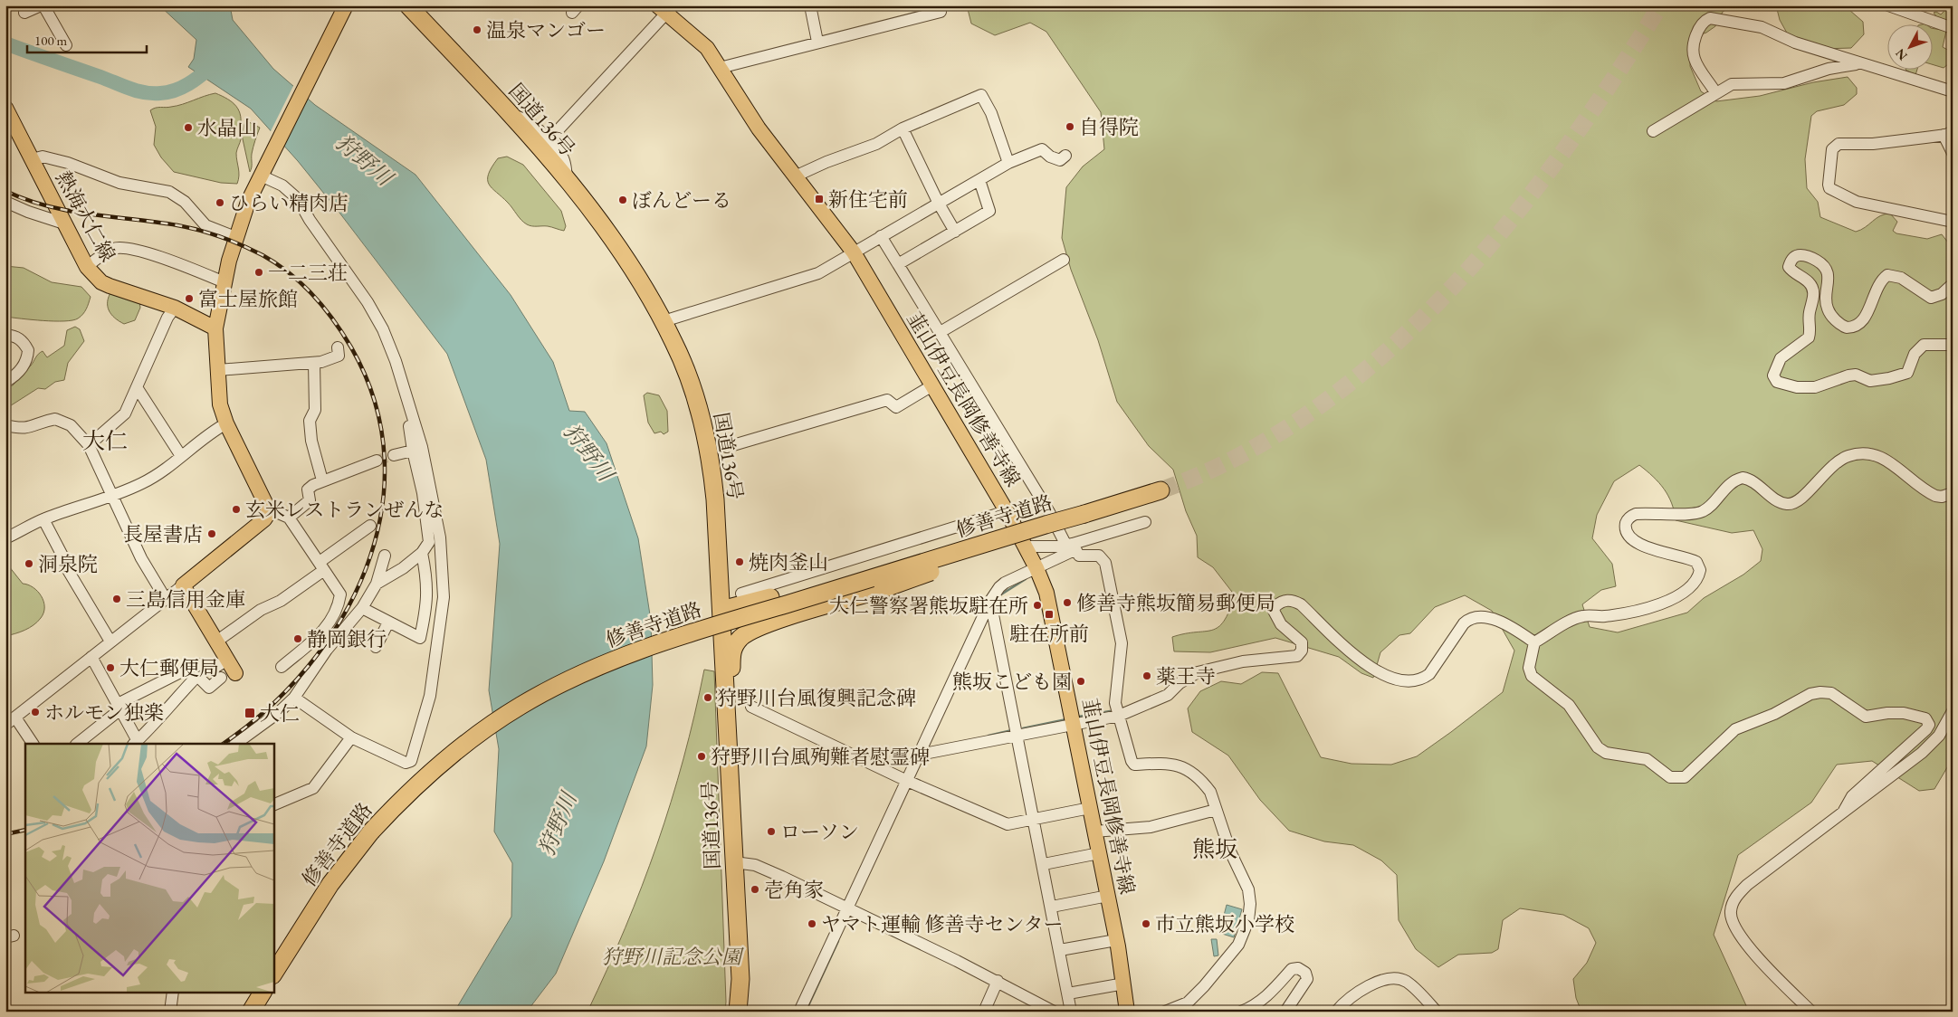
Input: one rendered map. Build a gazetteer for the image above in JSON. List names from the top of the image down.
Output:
{
  "streets": {
    "highway": ["国道136号", "修善寺道路"],
    "main road": ["熱海大仁線", "韮山伊豆長岡修善寺線"]
  },
  "districts": ["大仁", "熊坂"],
  "water": ["狩野川"],
  "parks": ["狩野川記念公園"],
  "places": {
    "other": [
      "温泉マンゴー",
      "自得院",
      "水晶山",
      "ぼんどーる",
      "ひらい精肉店",
      "一二三荘",
      "富士屋旅館",
      "玄米レストランぜんな",
      "長屋書店",
      "焼肉釜山",
      "洞泉院",
      "三島信用金庫",
      "修善寺熊坂簡易郵便局",
      "大仁警察署熊坂駐在所",
      "静岡銀行",
      "大仁郵便局",
      "薬王寺",
      "熊坂こども園",
      "狩野川台風復興記念碑",
      "ホルモン独楽",
      "狩野川台風殉難者慰霊碑",
      "ローソン",
      "壱角家",
      "ヤマト運輸 修善寺センター",
      "市立熊坂小学校"
    ],
    "transit": ["新住宅前", "駐在所前", "大仁"]
  },
  "scale_bar": "100 m",
  "north": "bottom left"
}
